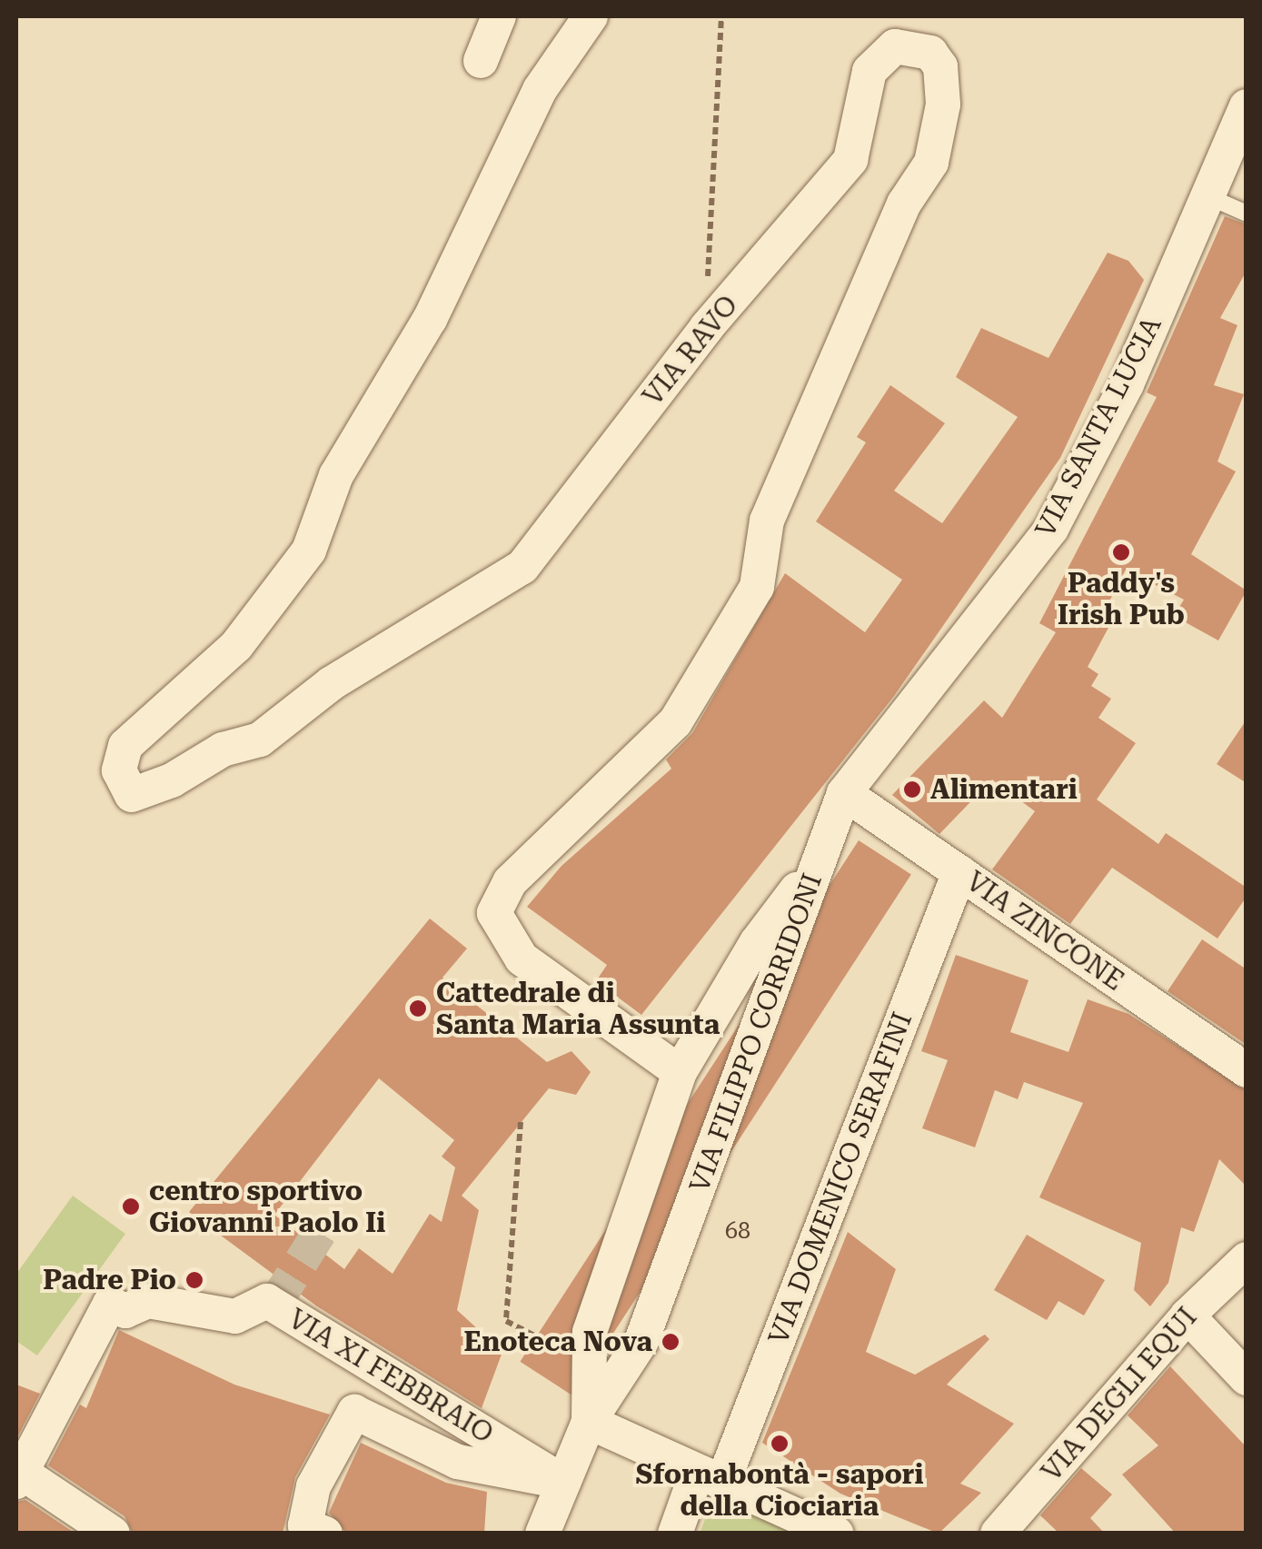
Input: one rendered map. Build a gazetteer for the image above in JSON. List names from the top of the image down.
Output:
{
  "streets": {
    "street": [
      "VIA RAVO",
      "VIA SANTA LUCIA",
      "VIA ZINCONE",
      "VIA FILIPPO CORRIDONI",
      "VIA DOMENICO SERAFINI",
      "VIA XI FEBBRAIO",
      "VIA DEGLI EQUI"
    ]
  },
  "crossings": [
    ["VIA RAVO", "VIA FILIPPO CORRIDONI"],
    ["VIA SANTA LUCIA", "VIA ZINCONE"],
    ["VIA SANTA LUCIA", "VIA FILIPPO CORRIDONI"],
    ["VIA ZINCONE", "VIA DOMENICO SERAFINI"]
  ],
  "places": [
    "Paddy's Irish Pub",
    "Alimentari",
    "Cattedrale di Santa Maria Assunta",
    "centro sportivo Giovanni Paolo Ii",
    "Padre Pio",
    "Enoteca Nova",
    "Sfornabontà - sapori della Ciociaria"
  ],
  "house_numbers": ["68"]
}
